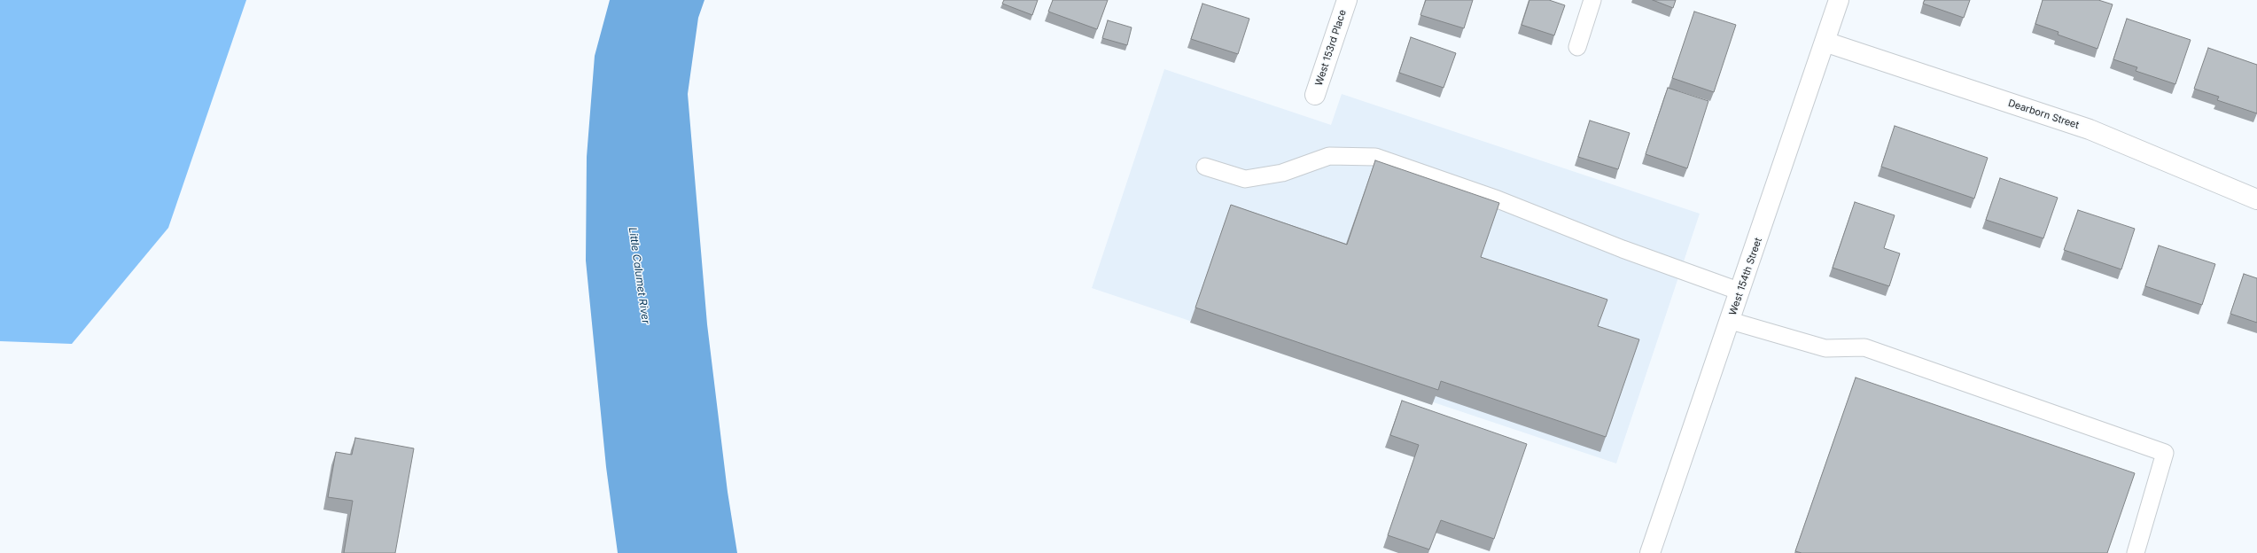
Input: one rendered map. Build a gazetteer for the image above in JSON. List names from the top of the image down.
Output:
{
  "streets": {
    "street": ["West 153rd Place", "Dearborn Street", "West 154th Street"]
  },
  "crossings": [
    ["Dearborn Street", "West 154th Street"]
  ],
  "water": ["Little Calumet River"]
}
